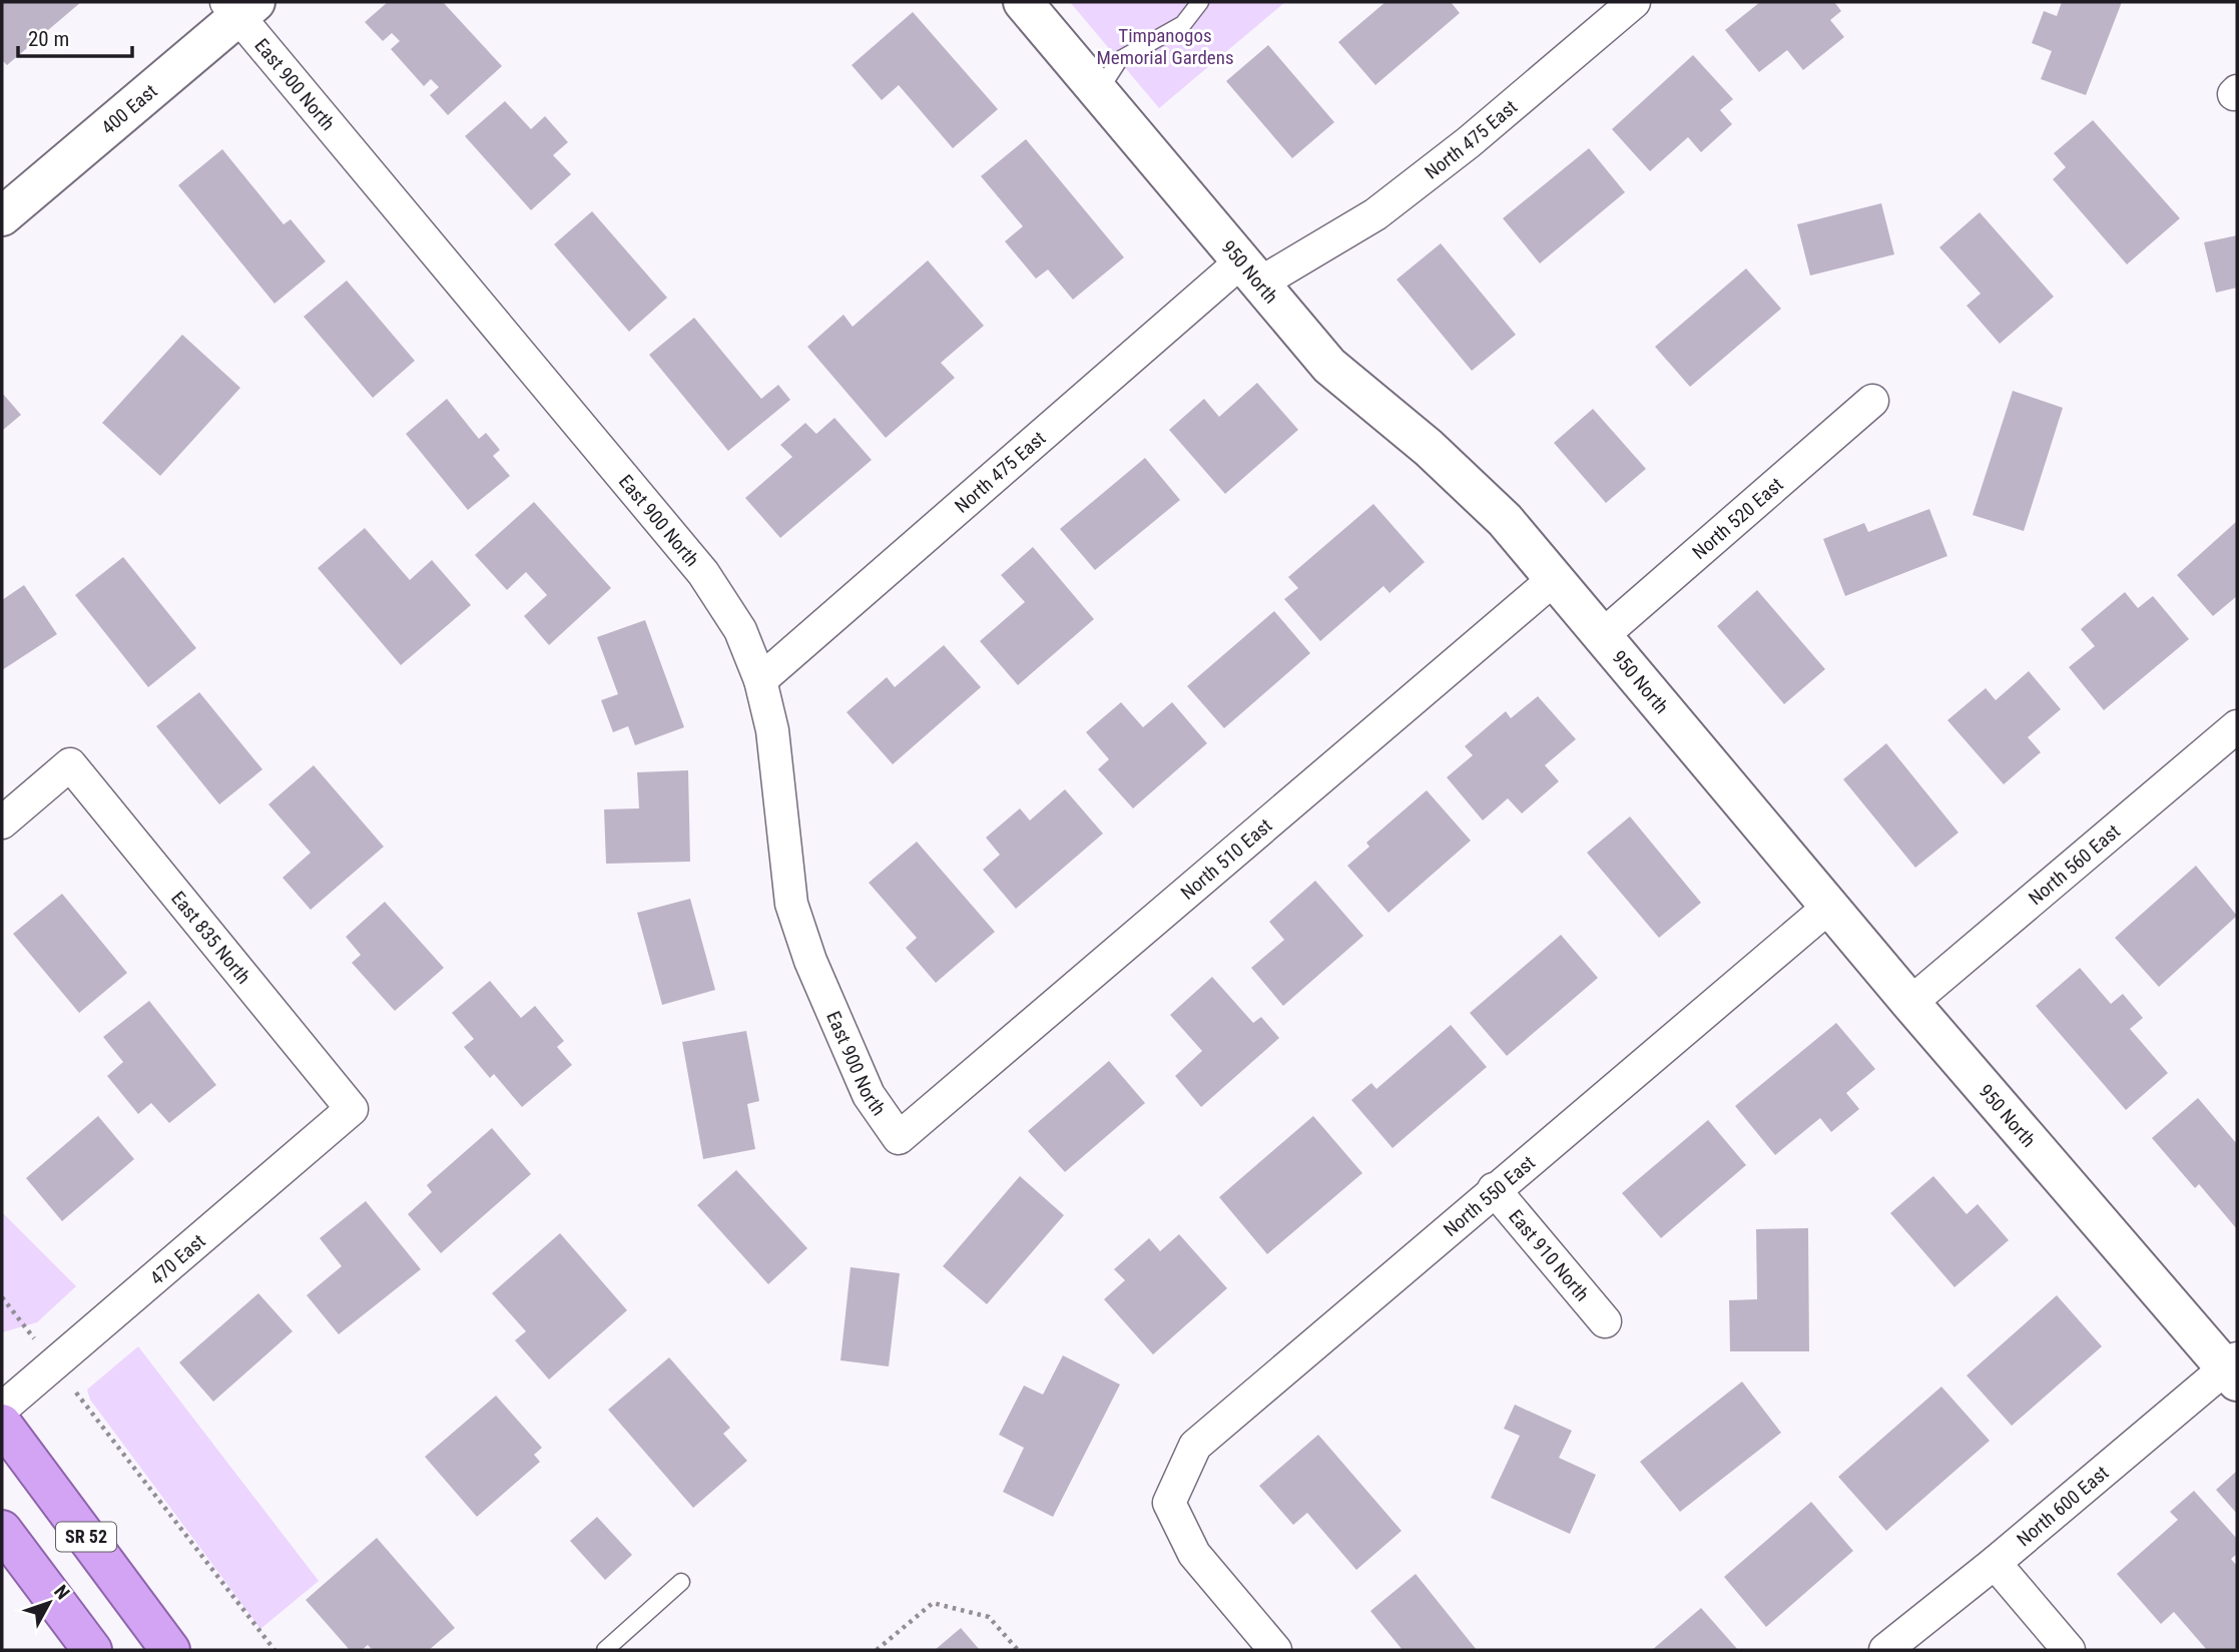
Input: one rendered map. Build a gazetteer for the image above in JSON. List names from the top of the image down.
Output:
{
  "streets": {
    "highway": ["SR 52"],
    "street": [
      "East 900 North",
      "400 East",
      "North 475 East",
      "950 North",
      "North 520 East",
      "North 510 East",
      "North 560 East",
      "East 835 North",
      "North 550 East",
      "East 910 North",
      "470 East",
      "North 600 East"
    ]
  },
  "crossings": [
    ["East 900 North", "400 East"],
    ["East 900 North", "North 475 East"],
    ["East 900 North", "North 510 East"],
    ["North 475 East", "950 North"],
    ["950 North", "North 520 East"],
    ["950 North", "North 510 East"],
    ["950 North", "North 560 East"],
    ["950 North", "North 550 East"],
    ["950 North", "North 600 East"],
    ["East 835 North", "470 East"],
    ["North 550 East", "East 910 North"]
  ],
  "parks": ["Timpanogos Memorial Gardens"],
  "scale_bar": "20 m",
  "north": "top right"
}
